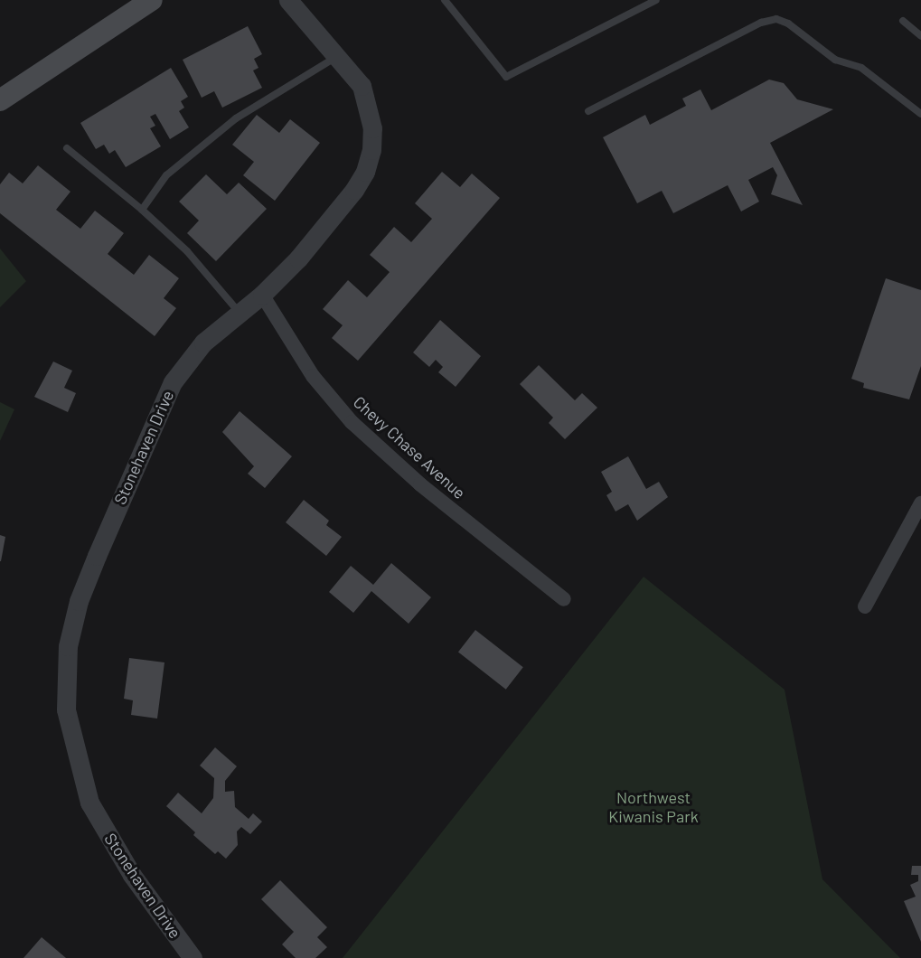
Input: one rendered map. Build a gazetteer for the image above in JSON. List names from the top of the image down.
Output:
{
  "streets": {
    "street": ["Stonehaven Drive", "Chevy Chase Avenue"]
  },
  "crossings": [
    ["Stonehaven Drive", "Chevy Chase Avenue"]
  ],
  "parks": ["Northwest Kiwanis Park"]
}
